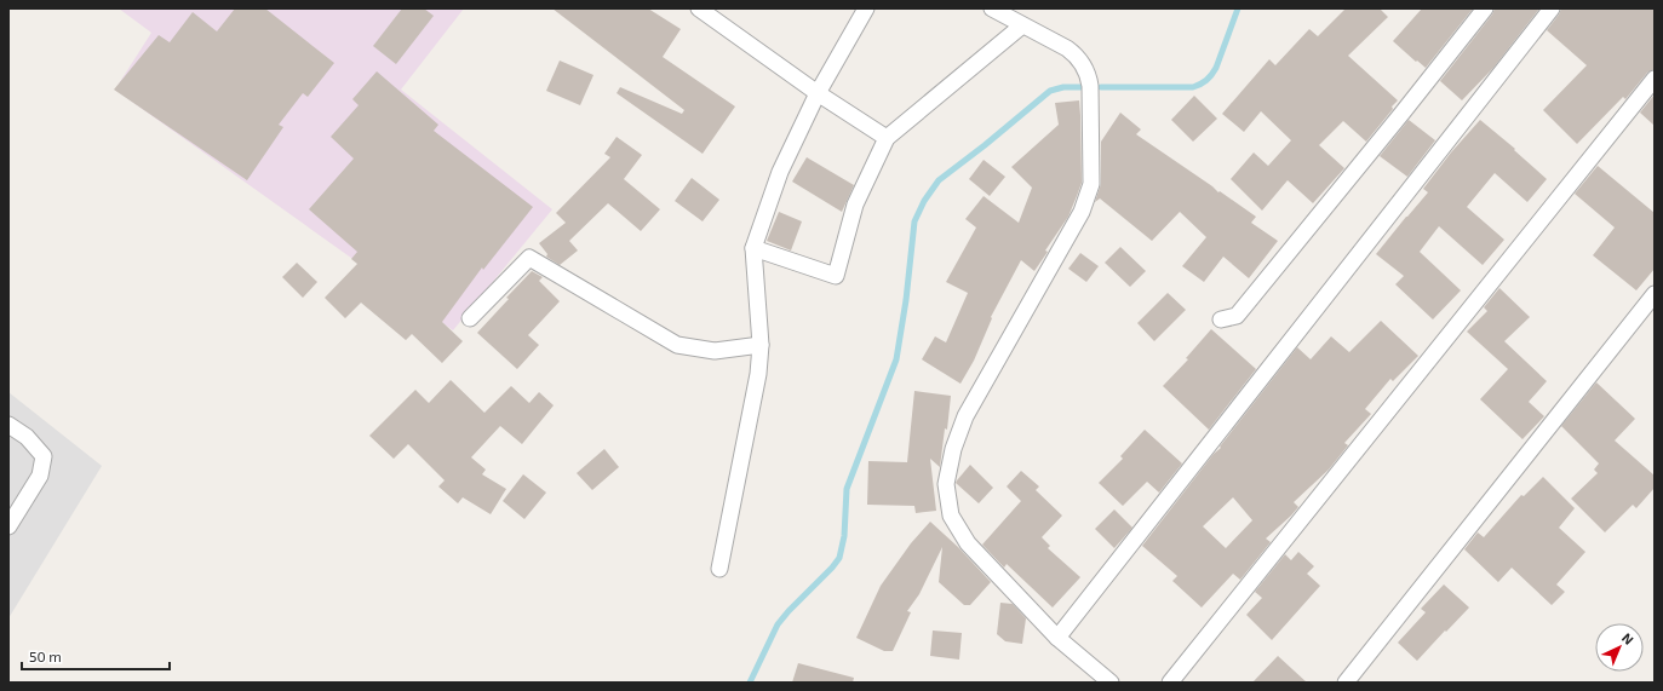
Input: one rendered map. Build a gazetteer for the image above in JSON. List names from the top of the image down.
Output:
{
  "scale_bar": "50 m",
  "north": "top right"
}
